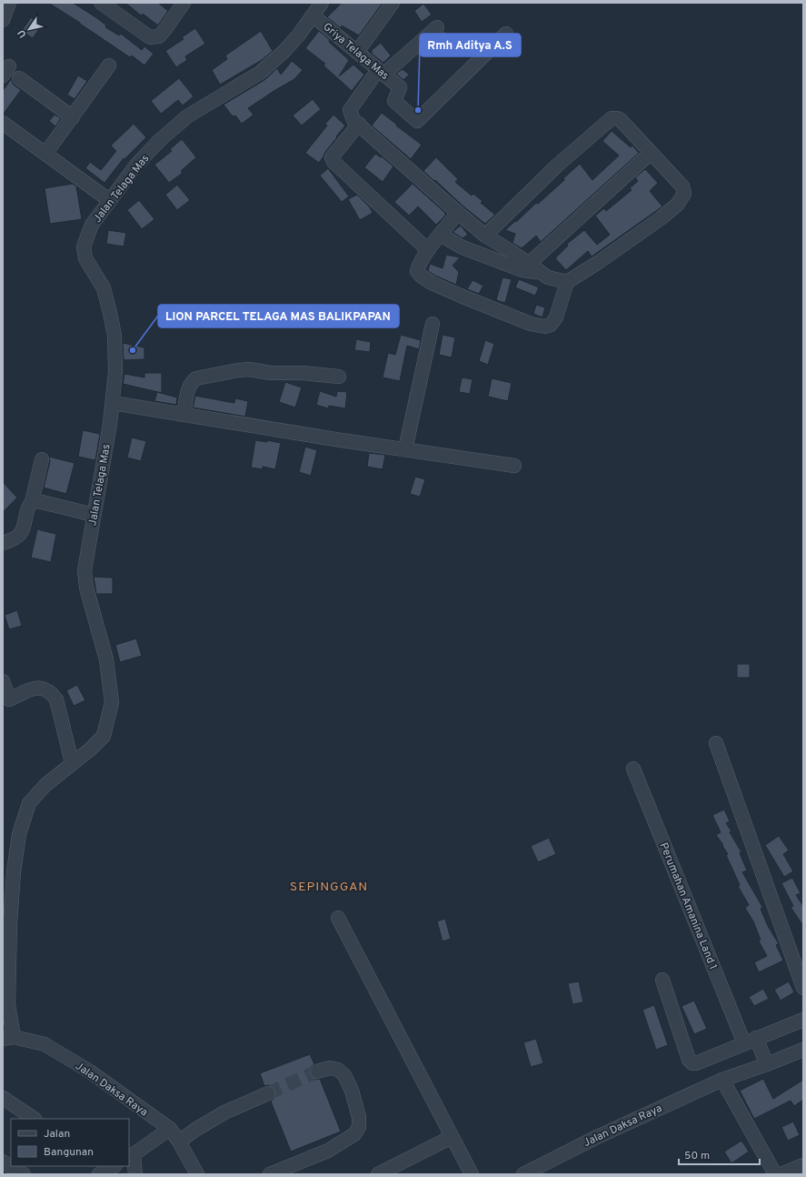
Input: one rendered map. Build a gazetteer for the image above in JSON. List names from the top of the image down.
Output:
{
  "streets": {
    "street": [
      "Griya Telaga Mas",
      "Jalan Telaga Mas",
      "Perumahan Amanina Land 1",
      "Jalan Daksa Raya"
    ]
  },
  "crossings": [
    ["Griya Telaga Mas", "Jalan Telaga Mas"],
    ["Jalan Telaga Mas", "Jalan Daksa Raya"],
    ["Perumahan Amanina Land 1", "Jalan Daksa Raya"]
  ],
  "districts": ["SEPINGGAN"],
  "places": ["Rmh Aditya A.S", "LION PARCEL TELAGA MAS BALIKPAPAN"],
  "legend": ["Jalan", "Bangunan"],
  "scale_bar": "50 m",
  "north": "bottom left"
}
